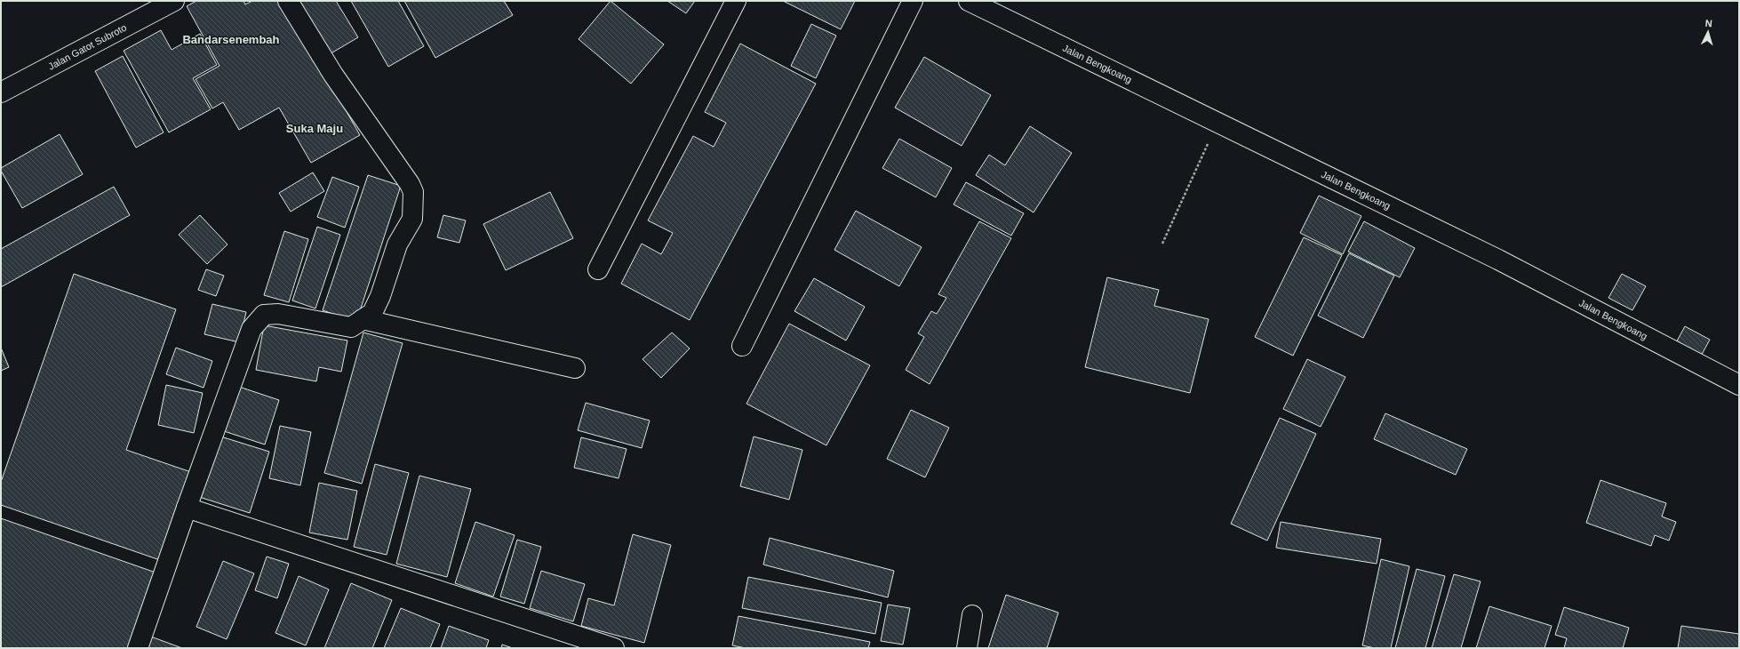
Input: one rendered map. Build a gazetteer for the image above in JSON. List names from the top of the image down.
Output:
{
  "streets": {
    "street": ["Jalan Gatot Subroto", "Jalan Bengkoang"]
  },
  "districts": ["Bandarsenembah", "Suka Maju"],
  "north": "top"
}
